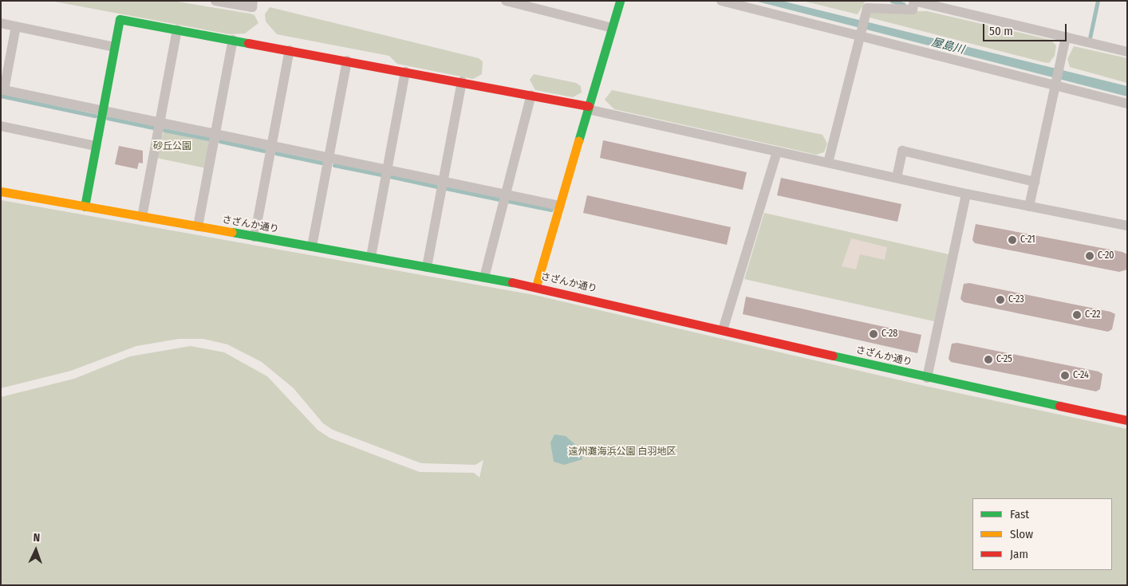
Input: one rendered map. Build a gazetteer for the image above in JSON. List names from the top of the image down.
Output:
{
  "streets": {
    "street": ["さざんか通り"]
  },
  "water": ["屋島川"],
  "parks": ["砂丘公園", "遠州灘海浜公園 白羽地区"],
  "places": [
    "C-21",
    "C-20",
    "C-23",
    "C-22",
    "C-28",
    "C-25",
    "C-24"
  ],
  "legend": ["Fast", "Slow", "Jam"],
  "scale_bar": "50 m",
  "north": "top"
}
